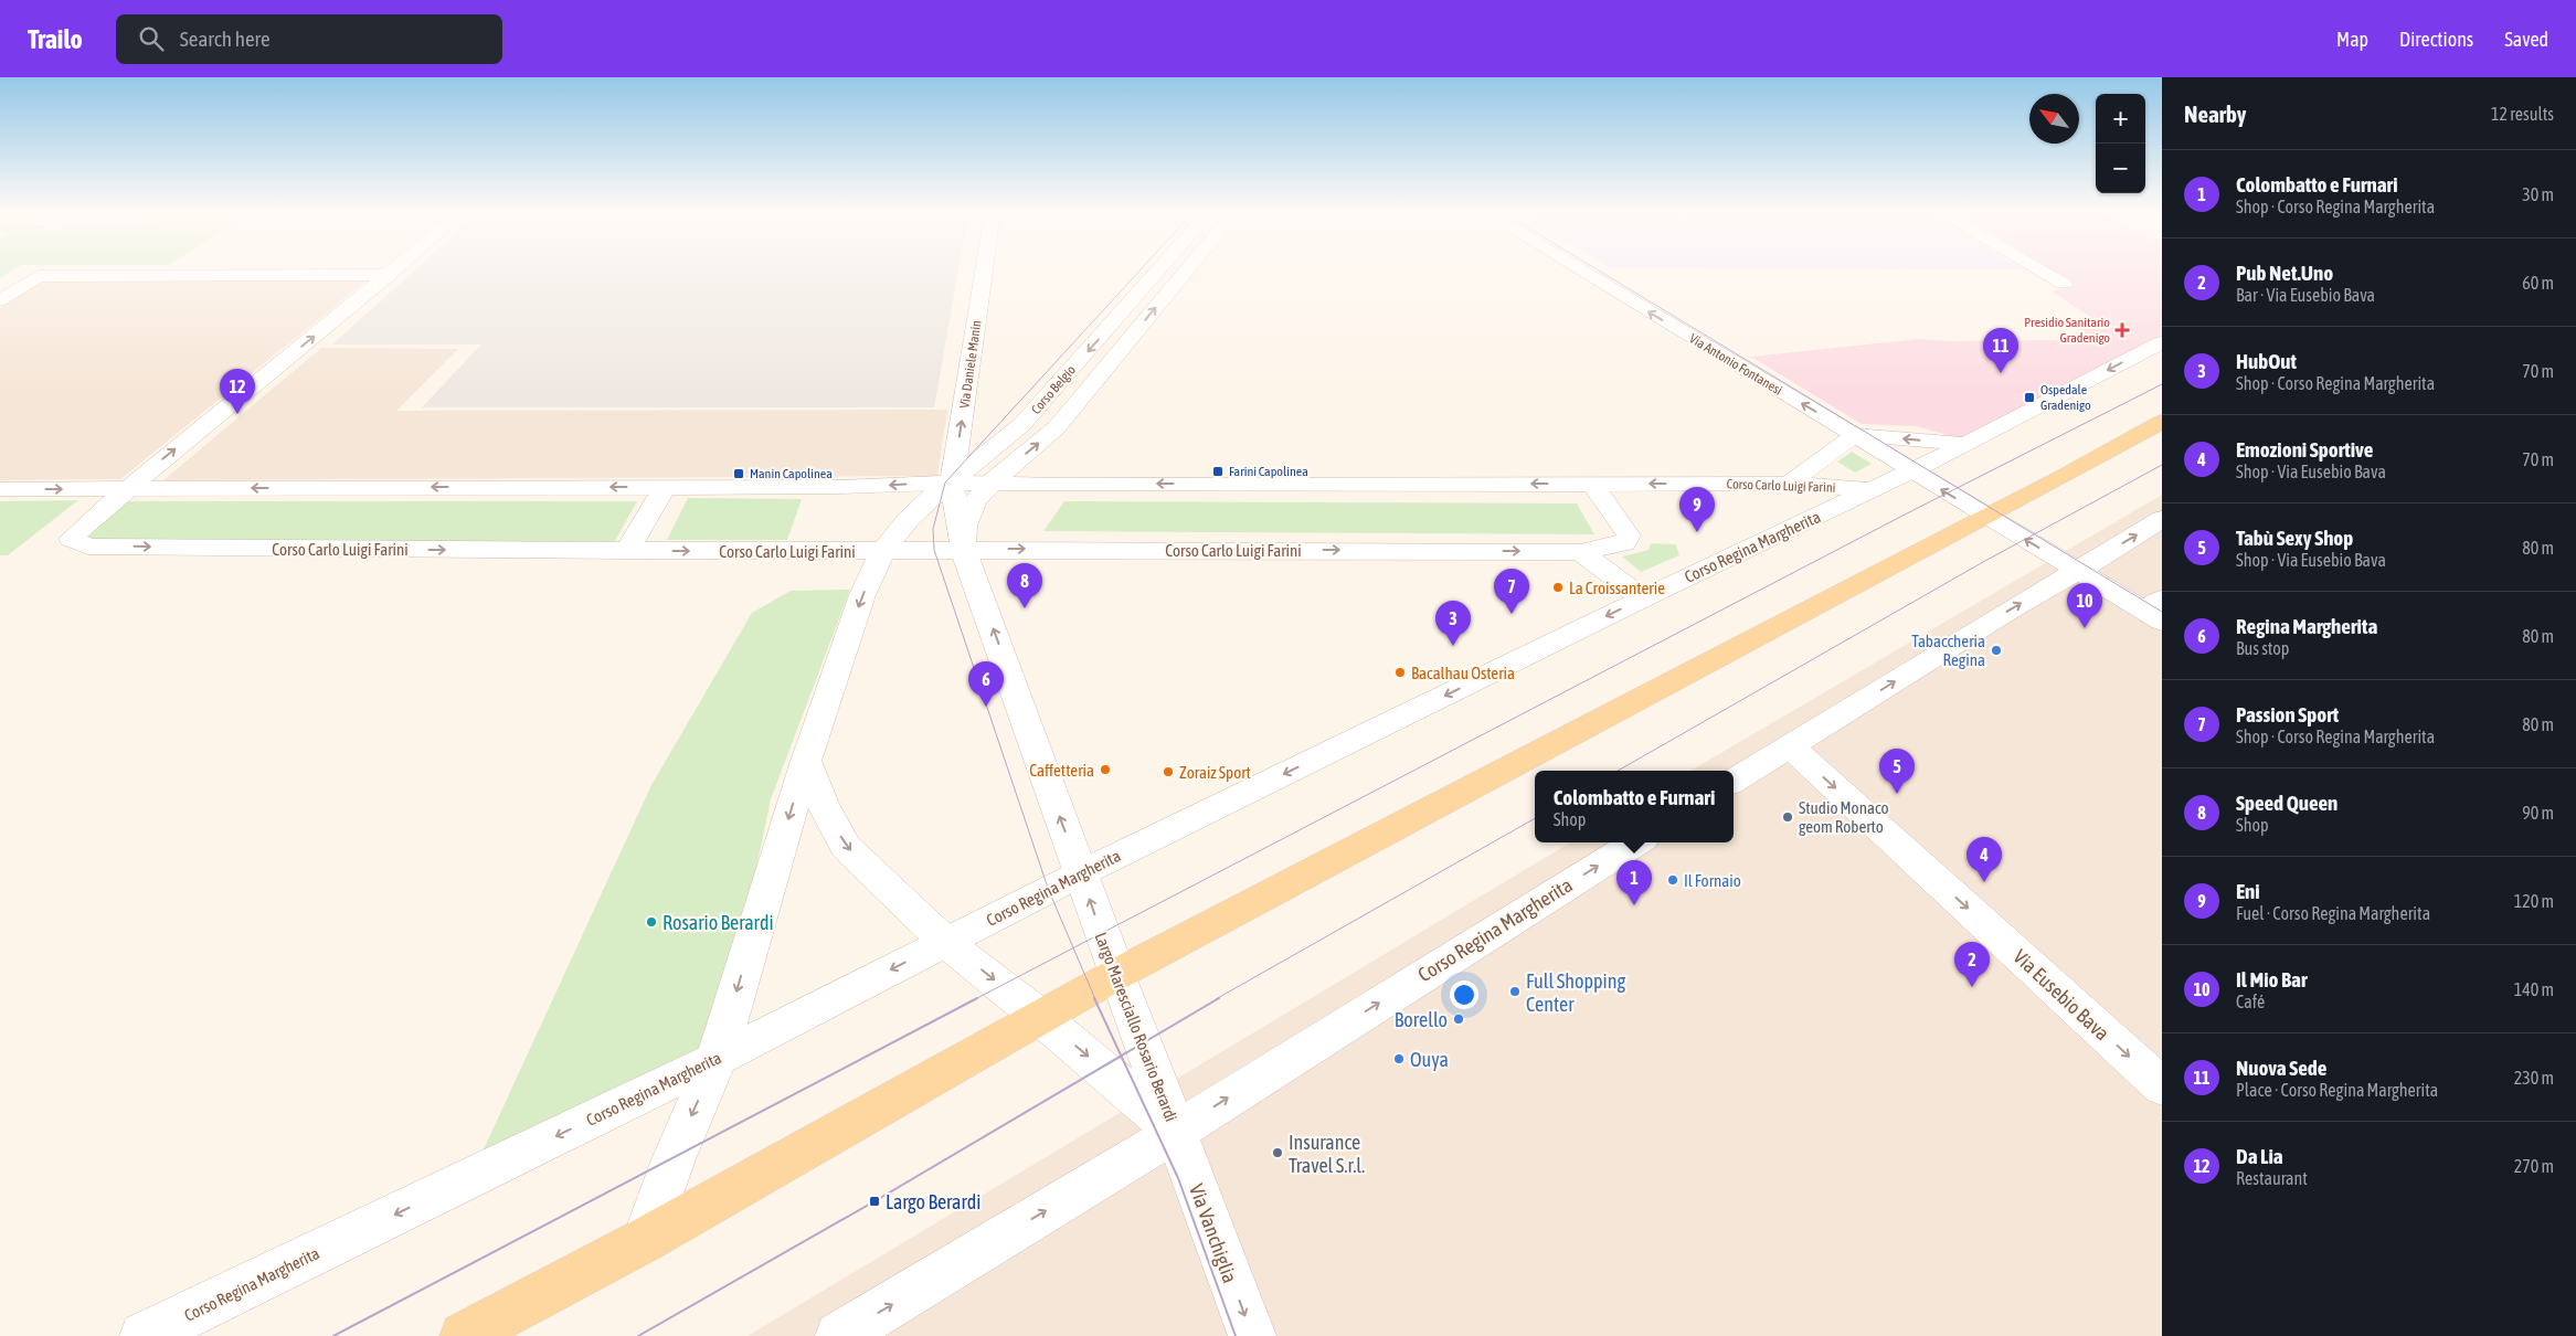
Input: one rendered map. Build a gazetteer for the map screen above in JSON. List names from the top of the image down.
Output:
{
  "streets": {
    "street": [
      "Via Daniele Manin",
      "Via Antonio Fontanesi",
      "Corso Belgio",
      "Corso Carlo Luigi Farini",
      "Corso Regina Margherita",
      "Via Eusebio Bava",
      "Largo Maresciallo Rosario Berardi",
      "Via Vanchiglia"
    ]
  },
  "crossings": [
    ["Via Daniele Manin", "Corso Belgio"],
    ["Via Daniele Manin", "Corso Carlo Luigi Farini"],
    ["Via Daniele Manin", "Largo Maresciallo Rosario Berardi"],
    ["Via Antonio Fontanesi", "Corso Regina Margherita"],
    ["Corso Belgio", "Corso Carlo Luigi Farini"],
    ["Corso Belgio", "Largo Maresciallo Rosario Berardi"],
    ["Corso Carlo Luigi Farini", "Corso Regina Margherita"],
    ["Corso Carlo Luigi Farini", "Largo Maresciallo Rosario Berardi"],
    ["Corso Regina Margherita", "Largo Maresciallo Rosario Berardi"],
    ["Corso Regina Margherita", "Via Vanchiglia"],
    ["Largo Maresciallo Rosario Berardi", "Via Vanchiglia"]
  ],
  "one_way": [
    "Via Daniele Manin",
    "Via Antonio Fontanesi",
    "Via Eusebio Bava",
    "Via Vanchiglia"
  ],
  "places": {
    "health": ["Presidio Sanitario Gradenigo"],
    "transit": [
      "Ospedale Gradenigo",
      "Farini Capolinea",
      "Manin Capolinea",
      "Largo Berardi"
    ],
    "other": [
      "La Croissanterie",
      "Tabaccheria Regina",
      "Bacalhau Osteria",
      "Caffetteria",
      "Zoraiz Sport",
      "Studio Monaco geom Roberto",
      "Il Fornaio",
      "Rosario Berardi",
      "Full Shopping Center",
      "Borello",
      "Ouya",
      "Insurance Travel S.r.l."
    ]
  },
  "north": "top left",
  "page": {
    "header": "Trailo",
    "search": "Search here",
    "nav": ["Map", "Directions", "Saved"],
    "heading": ["Nearby", "12 results"],
    "map_buttons": ["+", "−"],
    "list": [
      {
        "mark": "1",
        "name": "Colombatto e Furnari",
        "note": "Shop · Corso Regina Margherita",
        "value": "30 m"
      },
      {
        "mark": "2",
        "name": "Pub Net.Uno",
        "note": "Bar · Via Eusebio Bava",
        "value": "60 m"
      },
      {
        "mark": "3",
        "name": "HubOut",
        "note": "Shop · Corso Regina Margherita",
        "value": "70 m"
      },
      {
        "mark": "4",
        "name": "Emozioni Sportive",
        "note": "Shop · Via Eusebio Bava",
        "value": "70 m"
      },
      {
        "mark": "5",
        "name": "Tabù Sexy Shop",
        "note": "Shop · Via Eusebio Bava",
        "value": "80 m"
      },
      {
        "mark": "6",
        "name": "Regina Margherita",
        "note": "Bus stop",
        "value": "80 m"
      },
      {
        "mark": "7",
        "name": "Passion Sport",
        "note": "Shop · Corso Regina Margherita",
        "value": "80 m"
      },
      {
        "mark": "8",
        "name": "Speed Queen",
        "note": "Shop",
        "value": "90 m"
      },
      {
        "mark": "9",
        "name": "Eni",
        "note": "Fuel · Corso Regina Margherita",
        "value": "120 m"
      },
      {
        "mark": "10",
        "name": "Il Mio Bar",
        "note": "Café",
        "value": "140 m"
      },
      {
        "mark": "11",
        "name": "Nuova Sede",
        "note": "Place · Corso Regina Margherita",
        "value": "230 m"
      },
      {
        "mark": "12",
        "name": "Da Lia",
        "note": "Restaurant",
        "value": "270 m"
      }
    ],
    "pins": [
      "11",
      "12",
      "9",
      "8",
      "7",
      "10",
      "3",
      "6",
      "5",
      "4",
      "1",
      "2"
    ],
    "popup": ["Colombatto e Furnari", "Shop"]
  }
}
